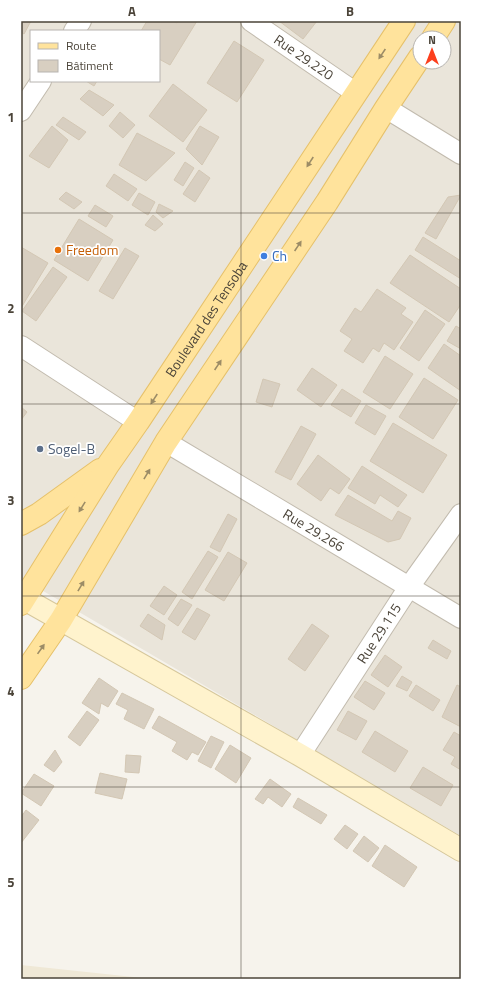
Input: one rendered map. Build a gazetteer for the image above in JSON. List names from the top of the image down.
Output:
{
  "streets": {
    "main road": ["Boulevard des Tensoba"],
    "street": ["Rue 29.220", "Rue 29.266", "Rue 29.115"]
  },
  "crossings": [
    ["Rue 29.220", "Boulevard des Tensoba"],
    ["Rue 29.266", "Rue 29.115"]
  ],
  "places": ["Freedom", "Ch", "Sogel-B"],
  "legend": ["Route", "Bâtiment"],
  "north": "top",
  "grid": {
    "columns": ["A", "B"],
    "rows": [
      "1",
      "2",
      "3",
      "4",
      "5"
    ]
  }
}
